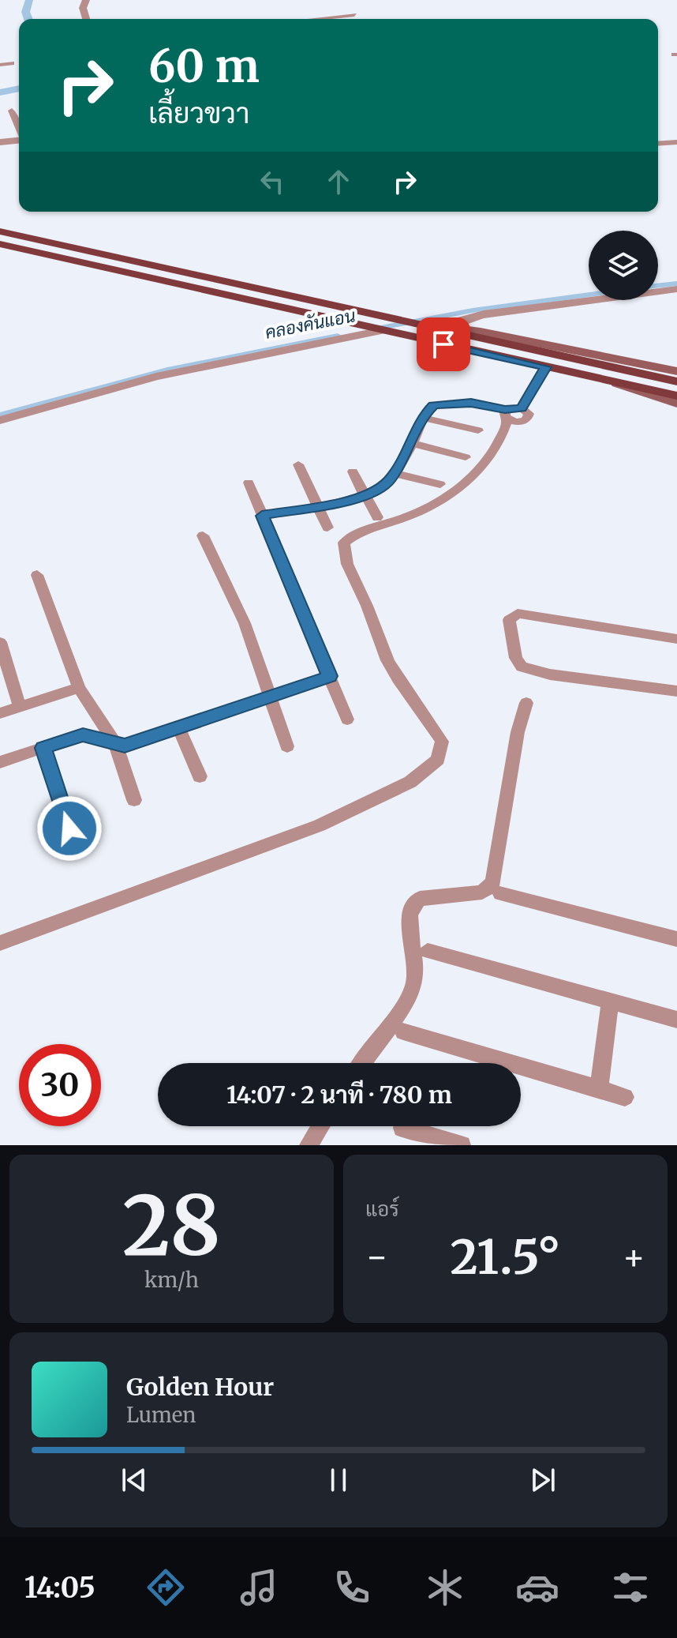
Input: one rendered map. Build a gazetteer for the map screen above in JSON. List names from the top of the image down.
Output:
{
  "water": ["คลองคันแอน"],
  "page": {
    "turn": ["60 m", "เลี้ยวขวา"],
    "limit": "30",
    "trip": "14:07 · 2 นาที · 780 m",
    "tile": [
      ["28", "km/h"],
      "แอร์"
    ],
    "heat": ["−", "21.5°", "+"],
    "song": ["Golden Hour", "Lumen"],
    "tabs": "14:05"
  }
}
